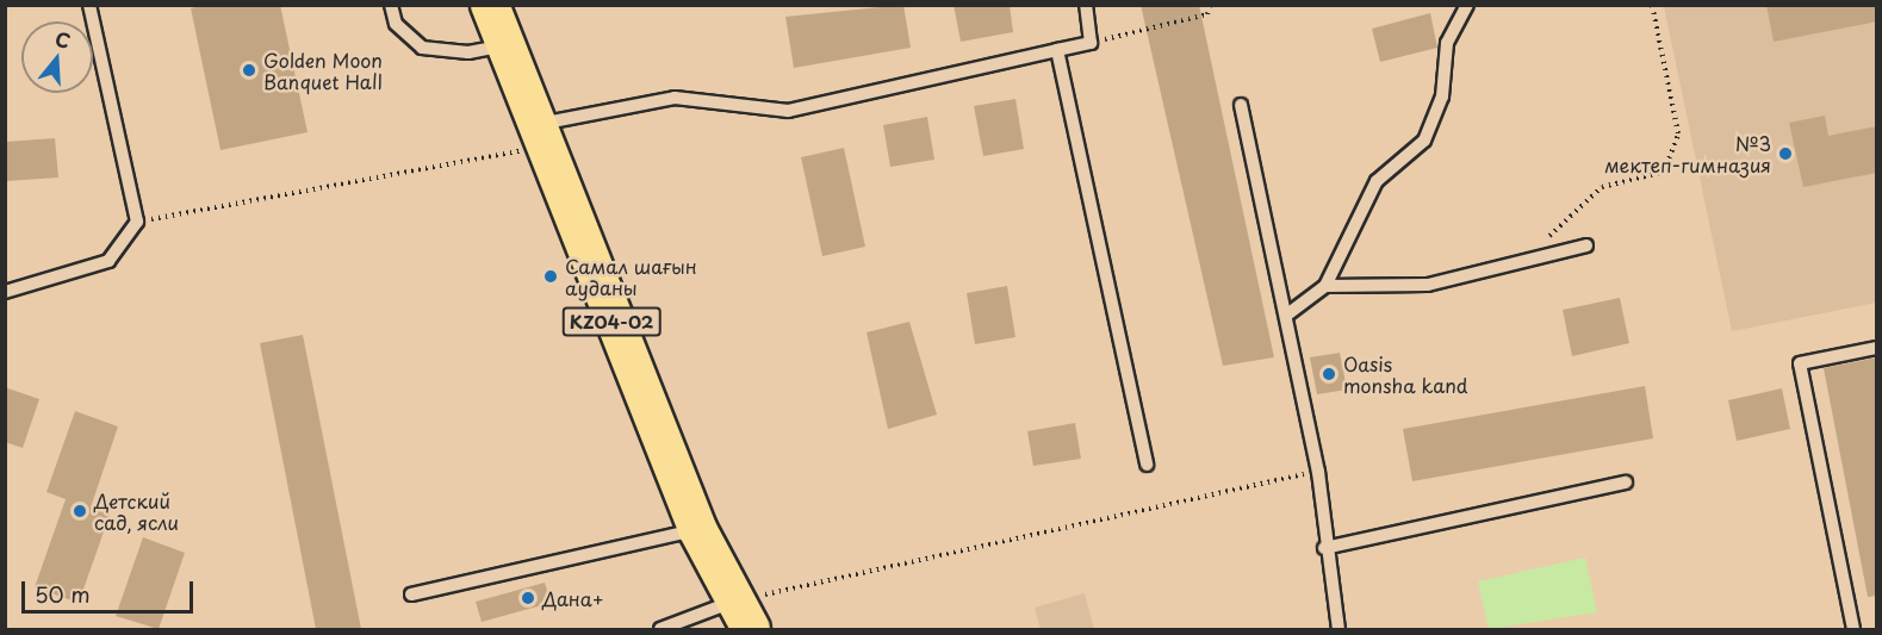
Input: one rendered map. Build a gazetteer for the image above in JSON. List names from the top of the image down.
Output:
{
  "streets": {
    "main road": ["KZ04-02"]
  },
  "places": [
    "Golden Moon Banquet Hall",
    "№3 мектеп-гимназия",
    "Самал шағын ауданы",
    "Oasis monsha kand",
    "Детский сад, ясли",
    "Дана+"
  ],
  "scale_bar": "50 m",
  "north": "top"
}
